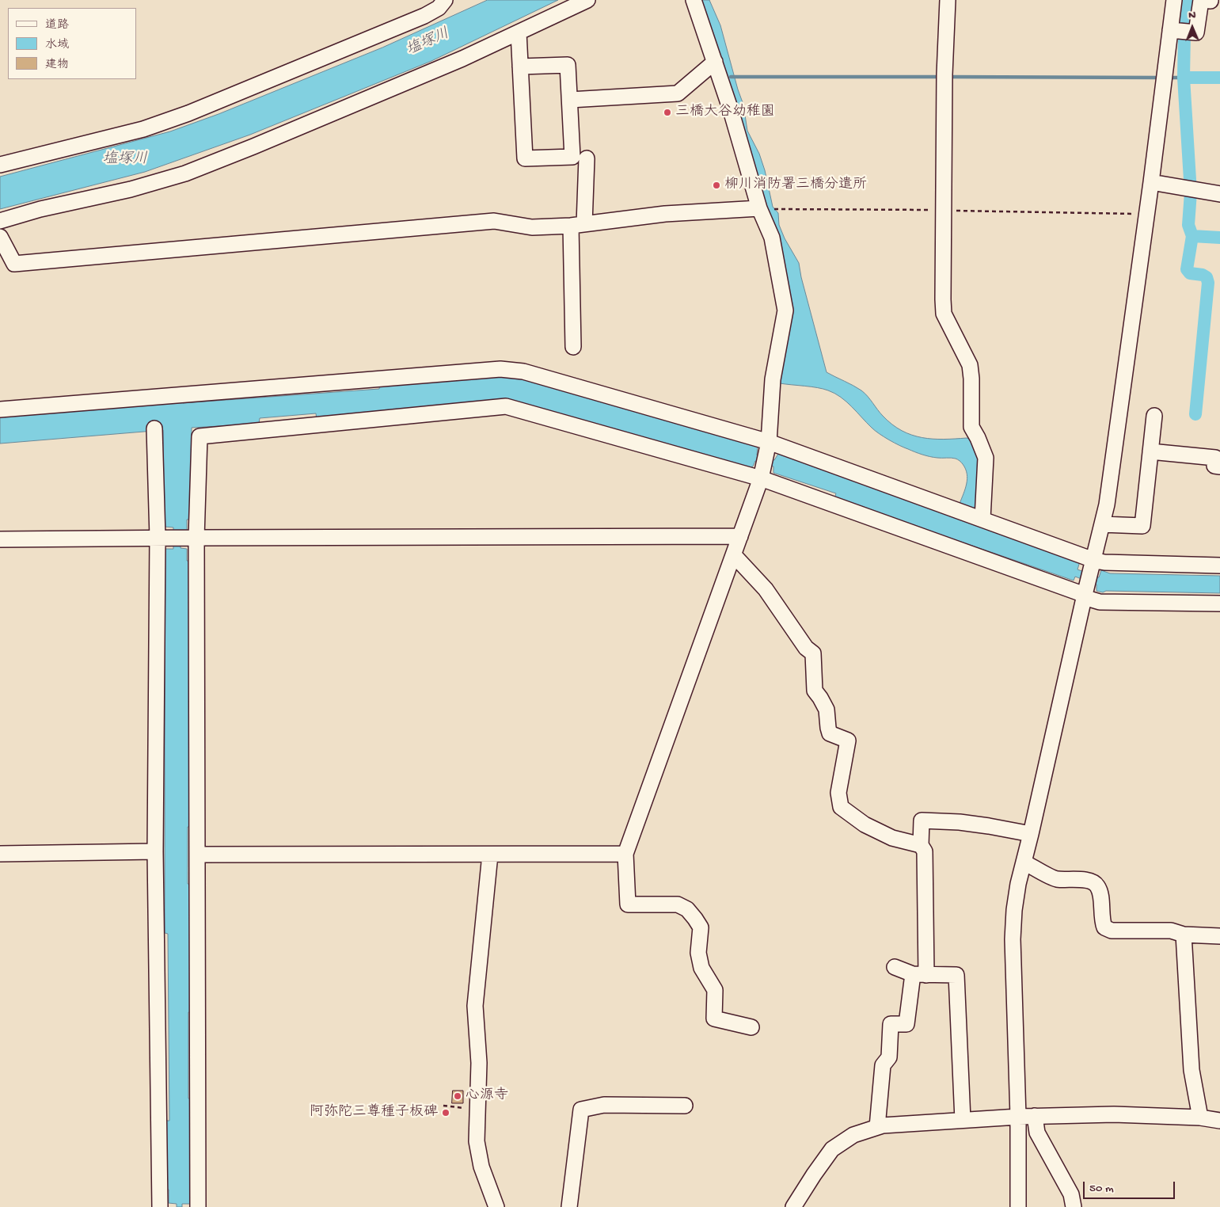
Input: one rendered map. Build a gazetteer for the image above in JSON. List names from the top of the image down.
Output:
{
  "water": ["塩塚川"],
  "places": [
    "三橋大谷幼稚園",
    "柳川消防署三橋分遣所",
    "心源寺",
    "阿弥陀三尊種子板碑"
  ],
  "legend": ["道路", "水域", "建物"],
  "scale_bar": "50 m",
  "north": "top"
}
